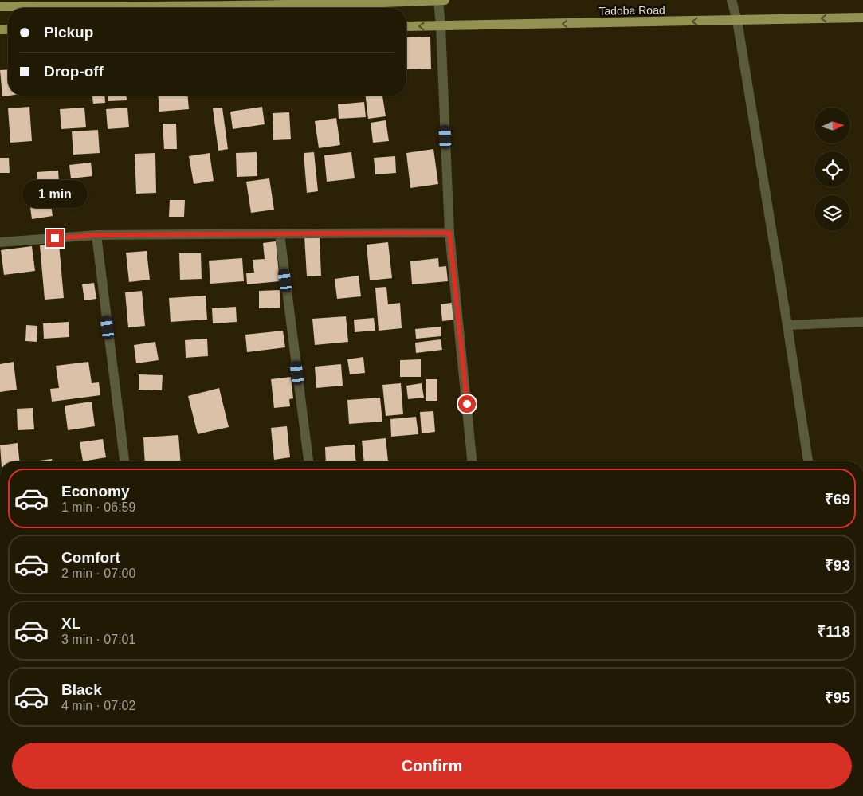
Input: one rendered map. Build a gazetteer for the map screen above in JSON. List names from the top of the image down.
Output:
{
  "streets": {
    "main road": ["Tadoba Road"]
  },
  "one_way": ["Tadoba Road"],
  "north": "right",
  "page": {
    "banner": ["Pickup", "Drop-off"],
    "bubble": "1 min",
    "list": [
      {
        "name": "Economy",
        "note": "1 min · 06:59",
        "value": "₹69"
      },
      {
        "name": "Comfort",
        "note": "2 min · 07:00",
        "value": "₹93"
      },
      {
        "name": "XL",
        "note": "3 min · 07:01",
        "value": "₹118"
      },
      {
        "name": "Black",
        "note": "4 min · 07:02",
        "value": "₹95"
      }
    ],
    "buttons": "Confirm"
  }
}
